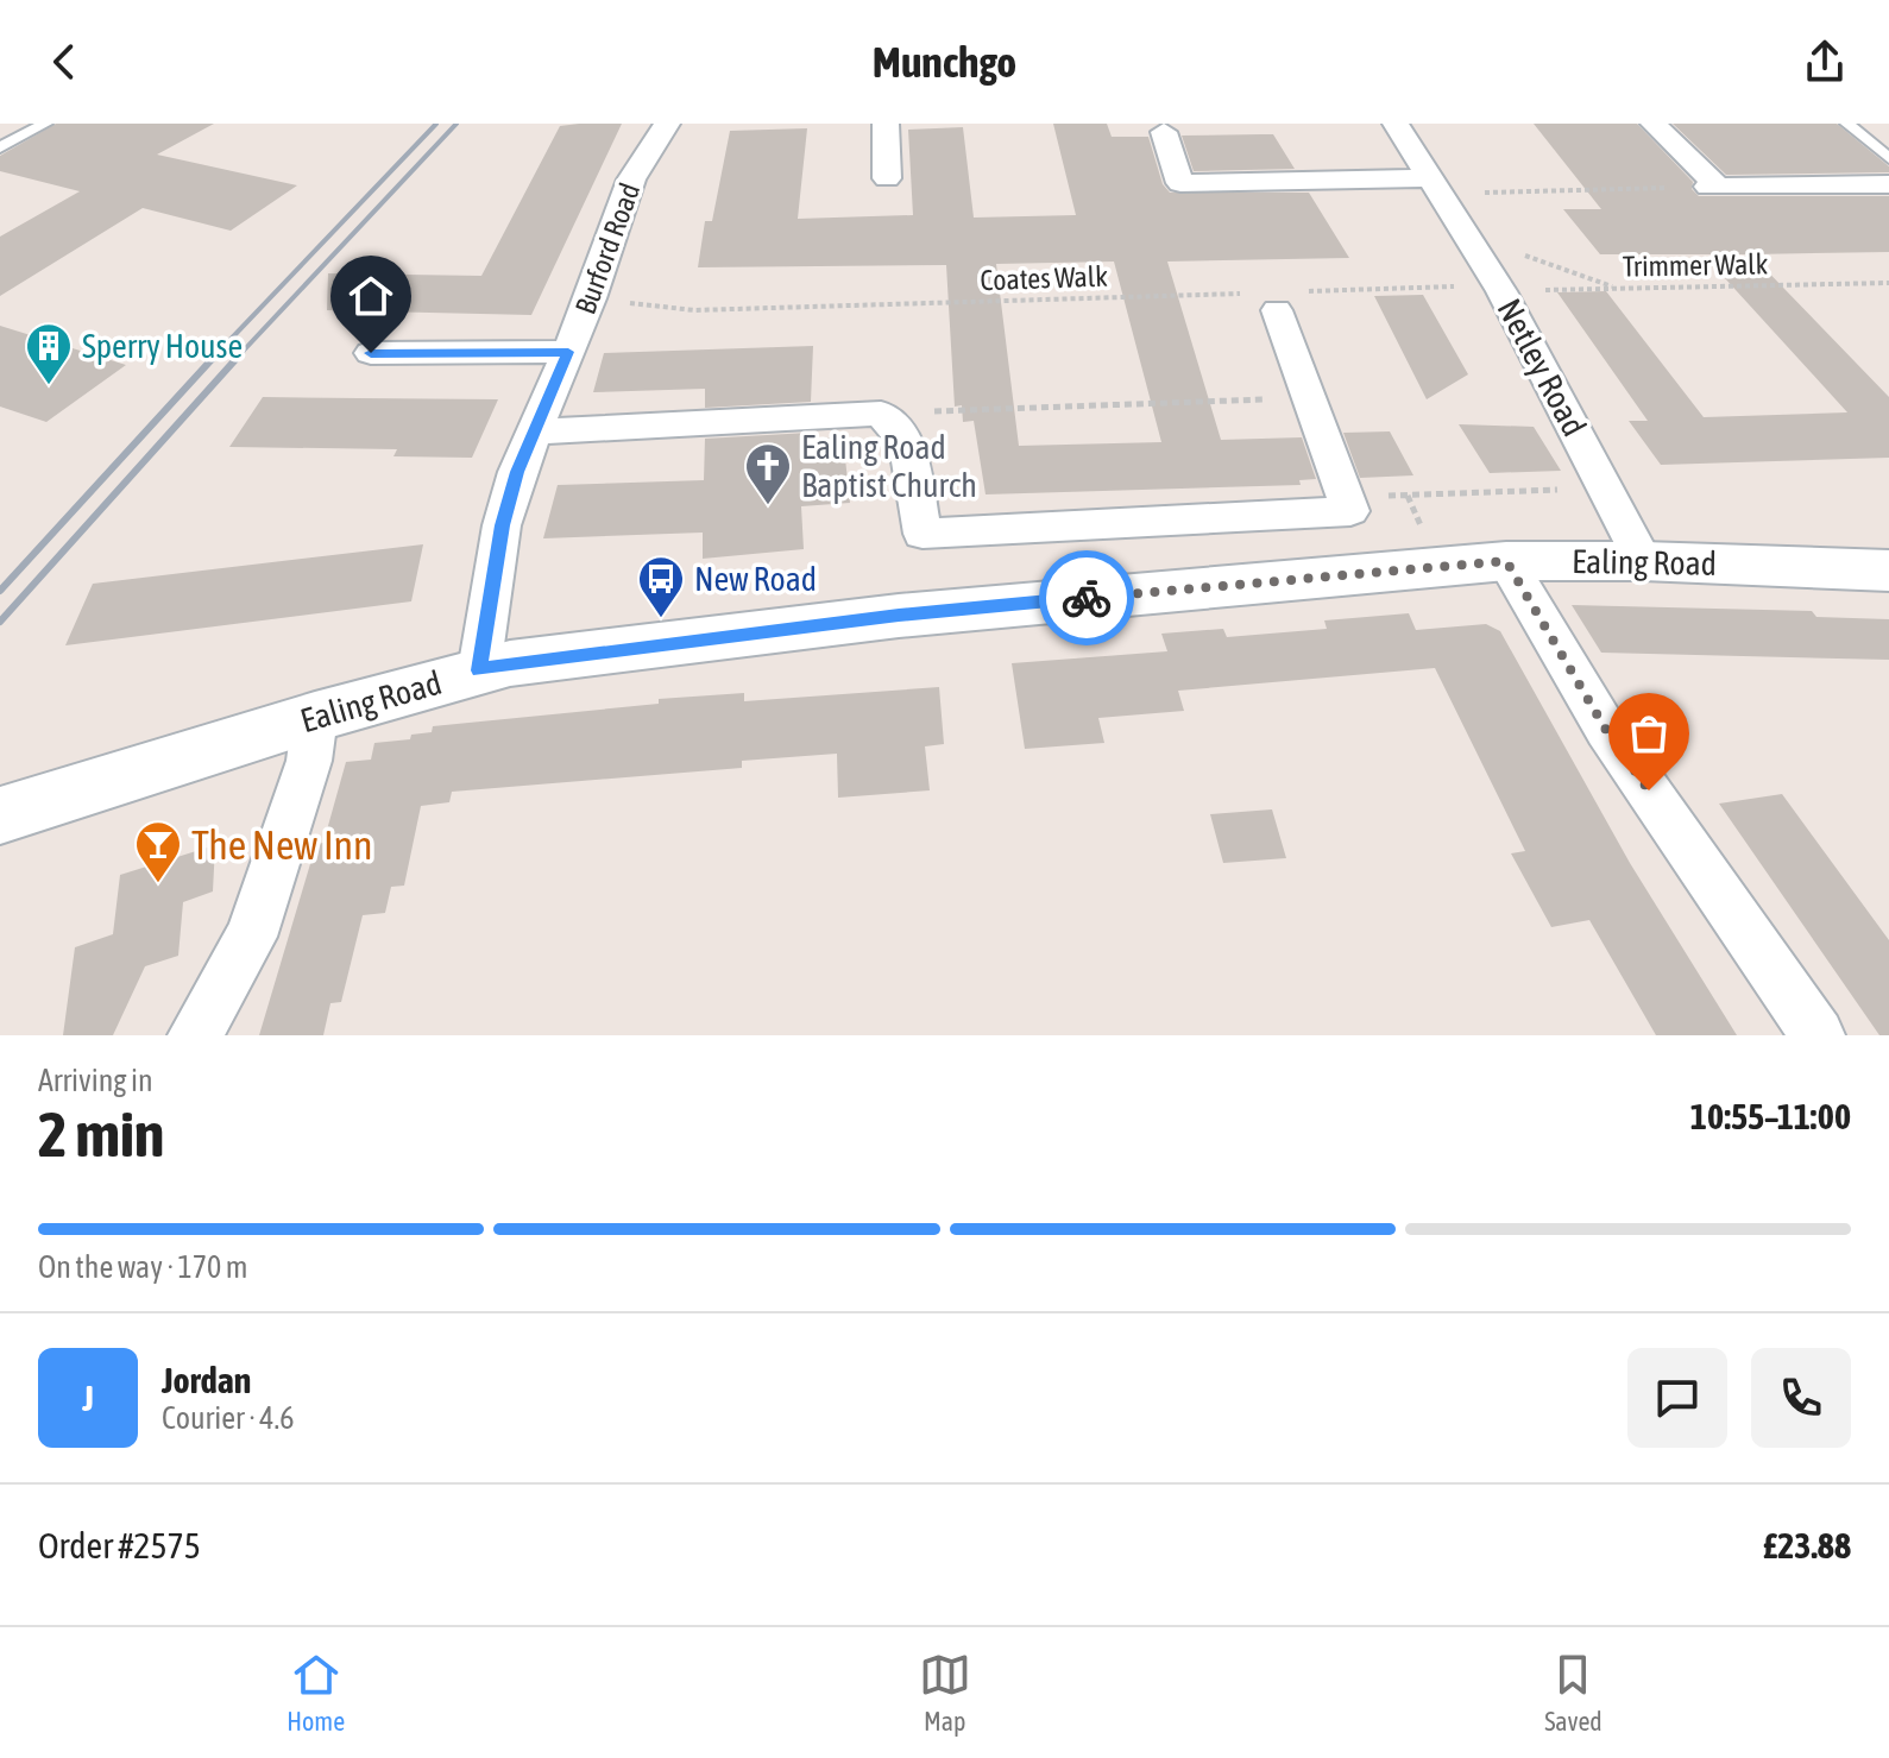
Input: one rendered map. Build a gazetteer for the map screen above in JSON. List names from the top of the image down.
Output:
{
  "streets": {
    "main road": ["Ealing Road"],
    "street": ["Burford Road", "Netley Road"],
    "path": ["Trimmer Walk", "Coates Walk"]
  },
  "crossings": [
    ["Burford Road", "Coates Walk"],
    ["Burford Road", "Ealing Road"],
    ["Trimmer Walk", "Coates Walk"],
    ["Trimmer Walk", "Netley Road"],
    ["Coates Walk", "Netley Road"],
    ["Netley Road", "Ealing Road"]
  ],
  "places": {
    "building": ["Sperry House"],
    "church": ["Ealing Road Baptist Church"],
    "bus stop": ["New Road"],
    "bar": ["The New Inn"]
  },
  "page": {
    "header": "Munchgo",
    "heading": ["2 min", "Arriving in", "10:55–11:00"],
    "panel": [
      "Jordan",
      "Courier · 4.6",
      "Order #2575",
      "£23.88"
    ],
    "bar": "On the way · 170 m",
    "round": "J",
    "tabs": ["Home", "Map", "Saved"]
  }
}
